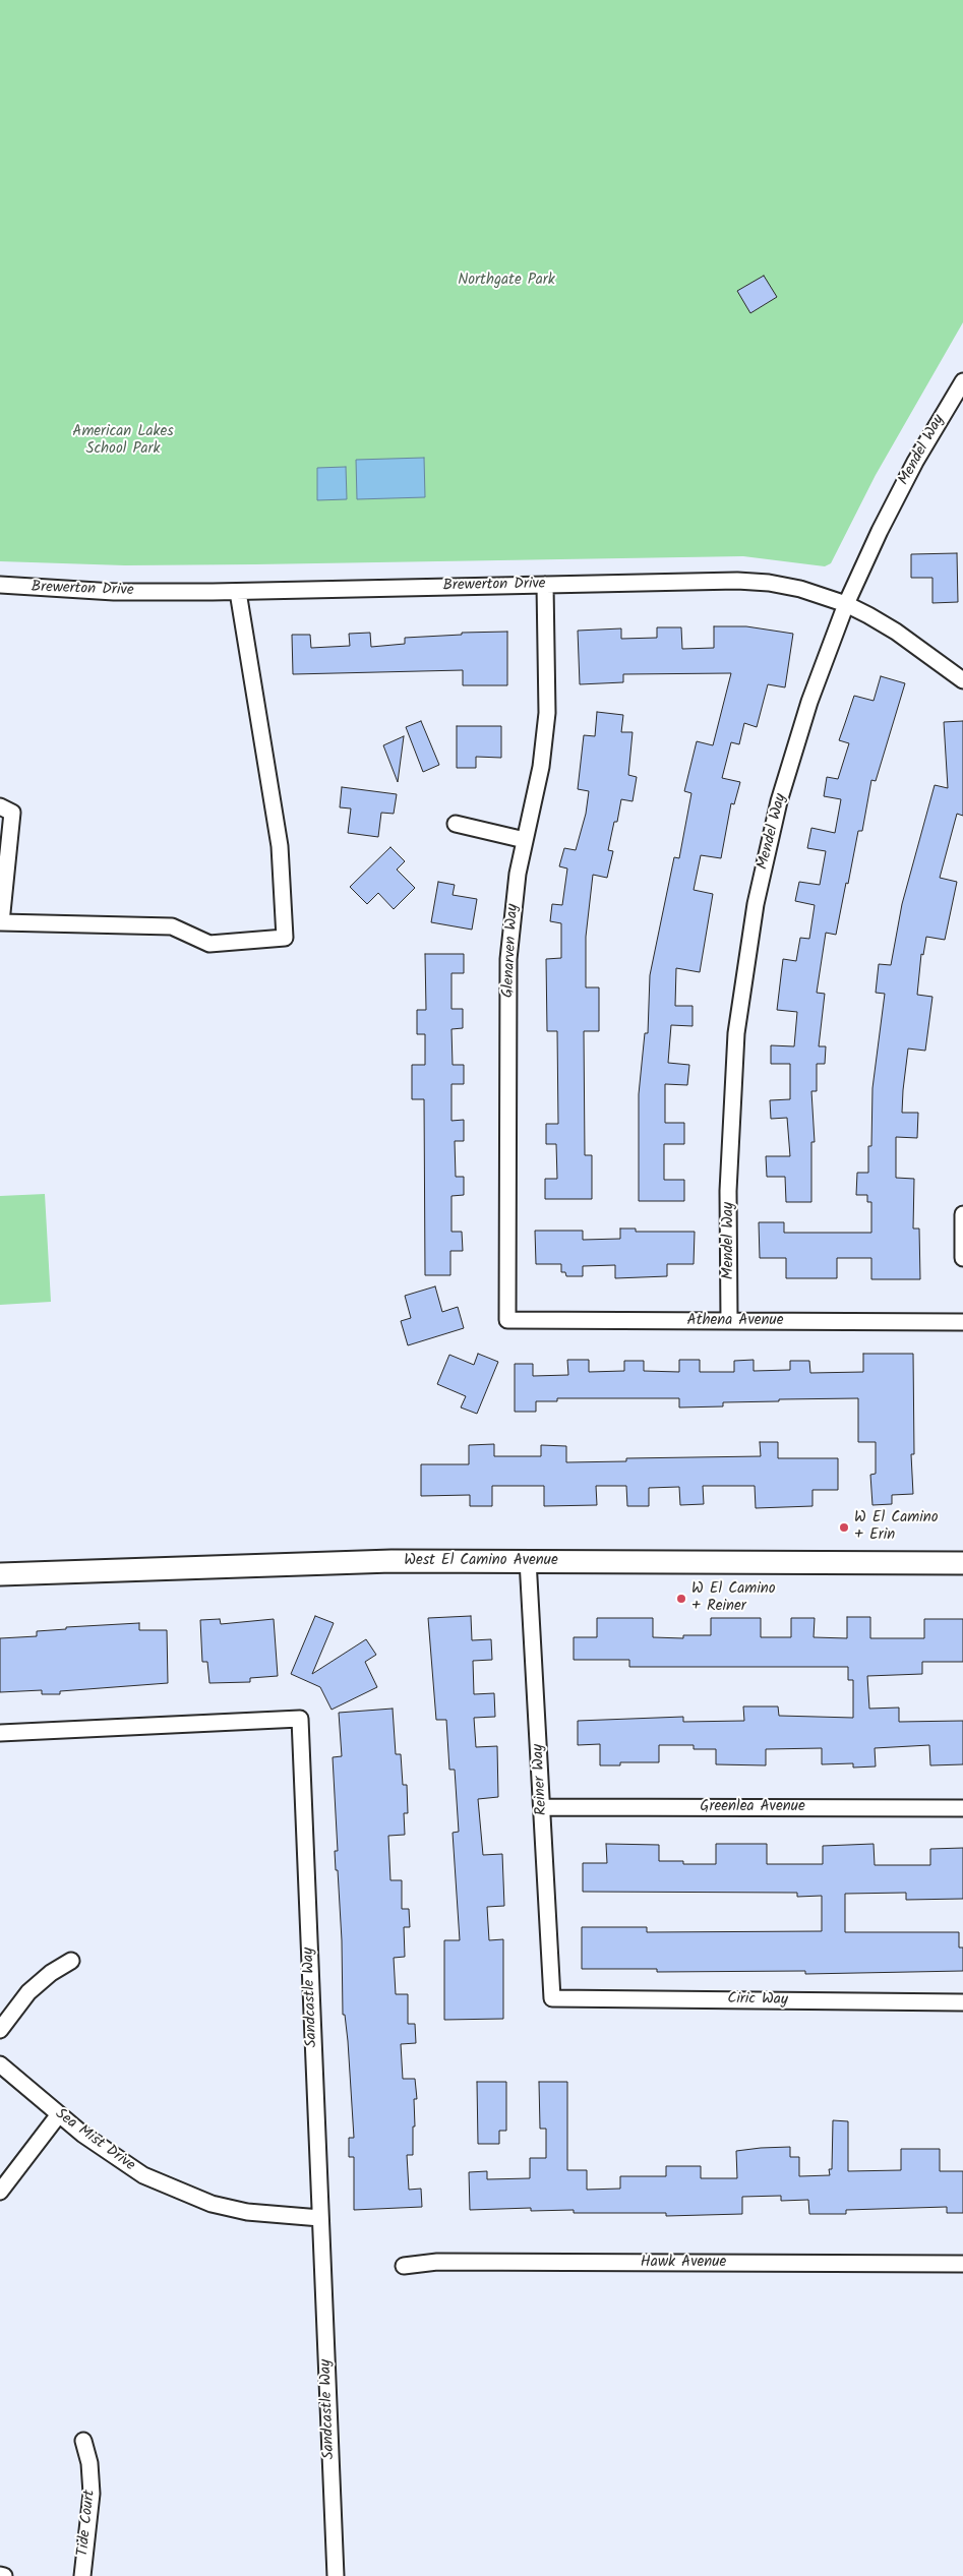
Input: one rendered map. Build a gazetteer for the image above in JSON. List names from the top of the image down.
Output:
{
  "streets": {
    "main road": ["West El Camino Avenue"],
    "street": [
      "Mendel Way",
      "Brewerton Drive",
      "Glenarven Way",
      "Athena Avenue",
      "Reiner Way",
      "Greenlea Avenue",
      "Sandcastle Way",
      "Ciric Way",
      "Sea Mist Drive",
      "Hawk Avenue",
      "Tide Court"
    ]
  },
  "crossings": [
    ["Mendel Way", "Brewerton Drive"],
    ["Mendel Way", "Athena Avenue"],
    ["Brewerton Drive", "Glenarven Way"],
    ["Glenarven Way", "Athena Avenue"],
    ["West El Camino Avenue", "Reiner Way"],
    ["Reiner Way", "Greenlea Avenue"],
    ["Reiner Way", "Ciric Way"],
    ["Sandcastle Way", "Sea Mist Drive"]
  ],
  "parks": ["Northgate Park", "American Lakes School Park"],
  "places": ["W El Camino + Erin", "W El Camino + Reiner"]
}
